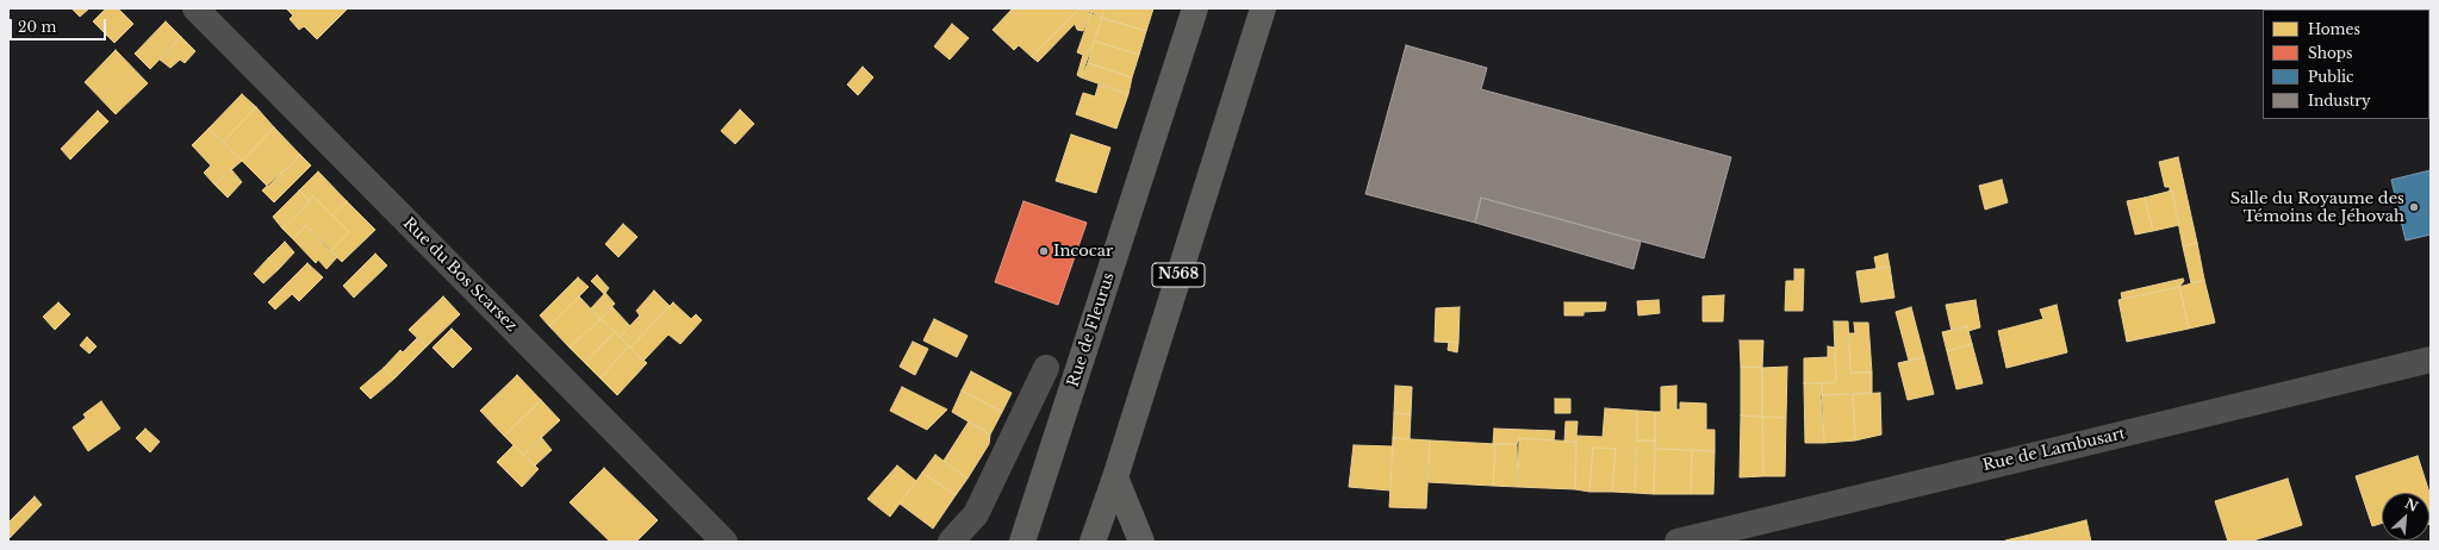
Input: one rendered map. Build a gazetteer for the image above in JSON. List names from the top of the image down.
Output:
{
  "streets": {
    "highway": ["N568", "Rue de Fleurus"],
    "main road": ["Rue de Lambusart"],
    "street": ["Rue du Bos Scarsez"]
  },
  "places": ["Salle du Royaume des Témoins de Jéhovah", "Incocar"],
  "legend": [
    "Homes",
    "Shops",
    "Public",
    "Industry"
  ],
  "scale_bar": "20 m",
  "north": "top right"
}
